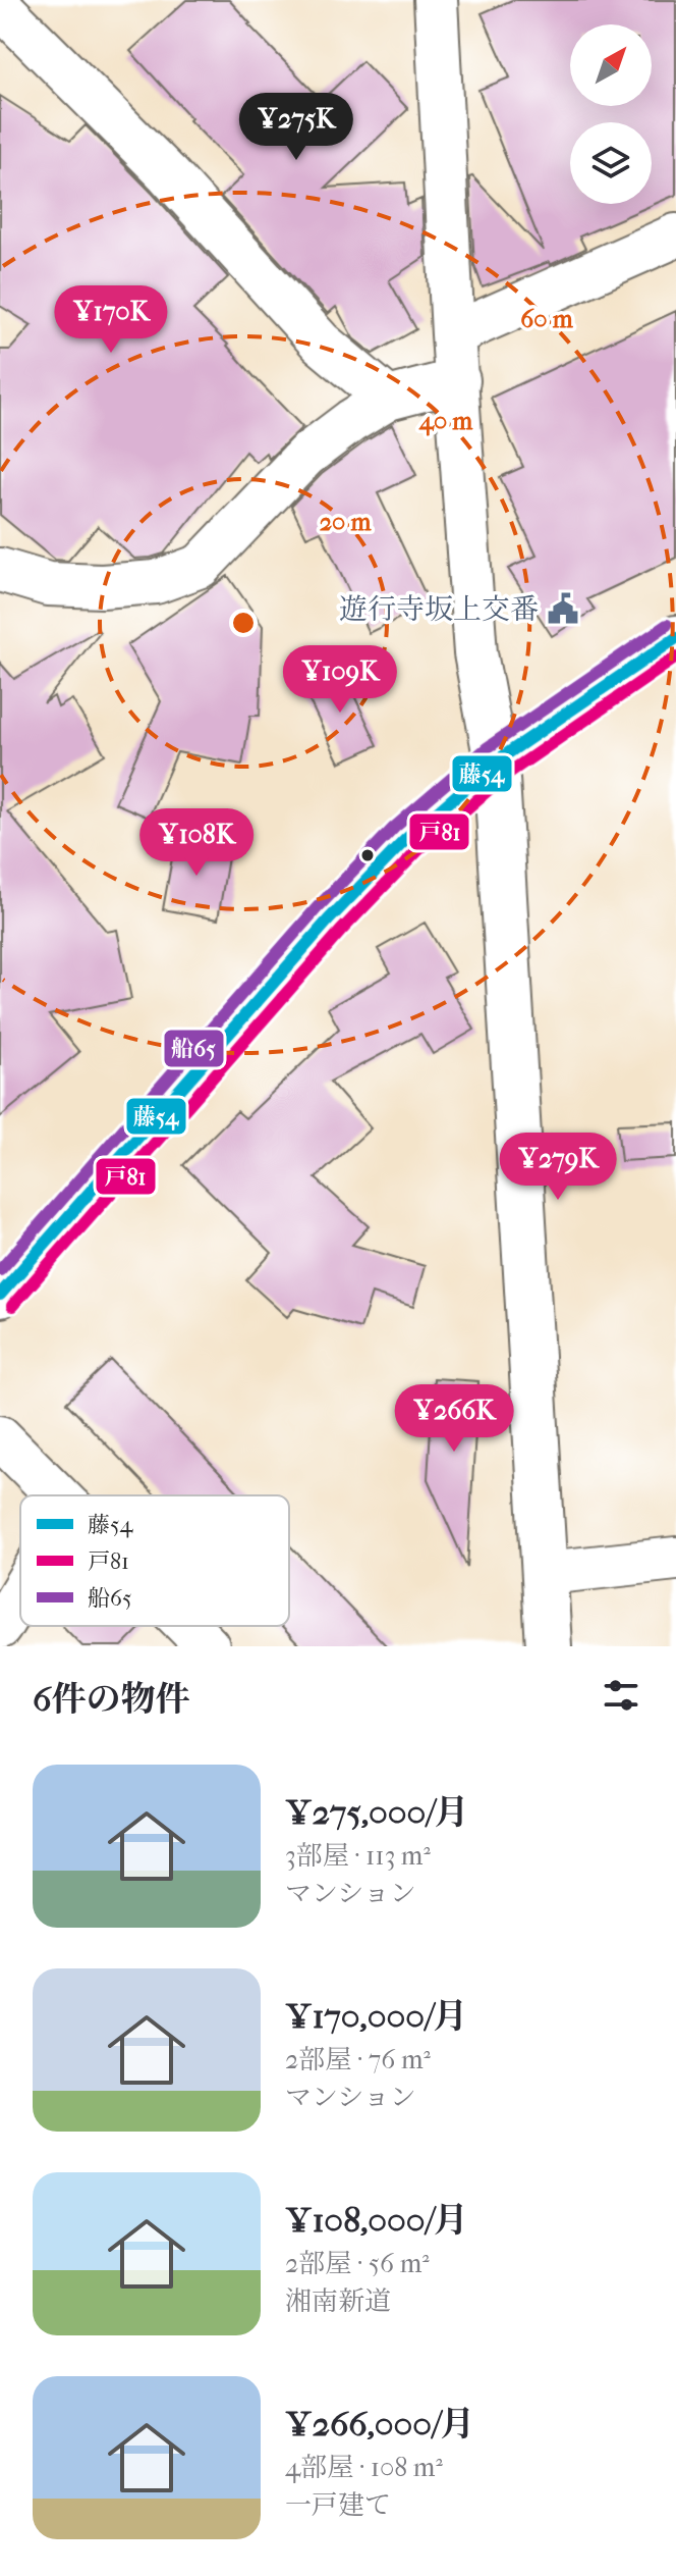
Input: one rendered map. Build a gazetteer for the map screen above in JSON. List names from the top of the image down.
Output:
{
  "places": {
    "public building": ["遊行寺坂上交番"]
  },
  "lines": ["transit line 船65", "transit line 藤54", "transit line 戸81"],
  "legend": ["藤54", "戸81", "船65"],
  "north": "top right",
  "page": {
    "price": [
      "¥275K",
      "¥170K",
      "¥109K",
      "¥108K",
      "¥279K",
      "¥266K"
    ],
    "heading": "6件の物件",
    "list": [
      {
        "name": "¥275,000/月",
        "note": "3部屋 · 113 m² · マンション"
      },
      {
        "name": "¥170,000/月",
        "note": "2部屋 · 76 m² · マンション"
      },
      {
        "name": "¥108,000/月",
        "note": "2部屋 · 56 m² · 湘南新道"
      },
      {
        "name": "¥266,000/月",
        "note": "4部屋 · 108 m² · 一戸建て"
      }
    ]
  },
  "rings": ["60 m", "40 m", "20 m"]
}
